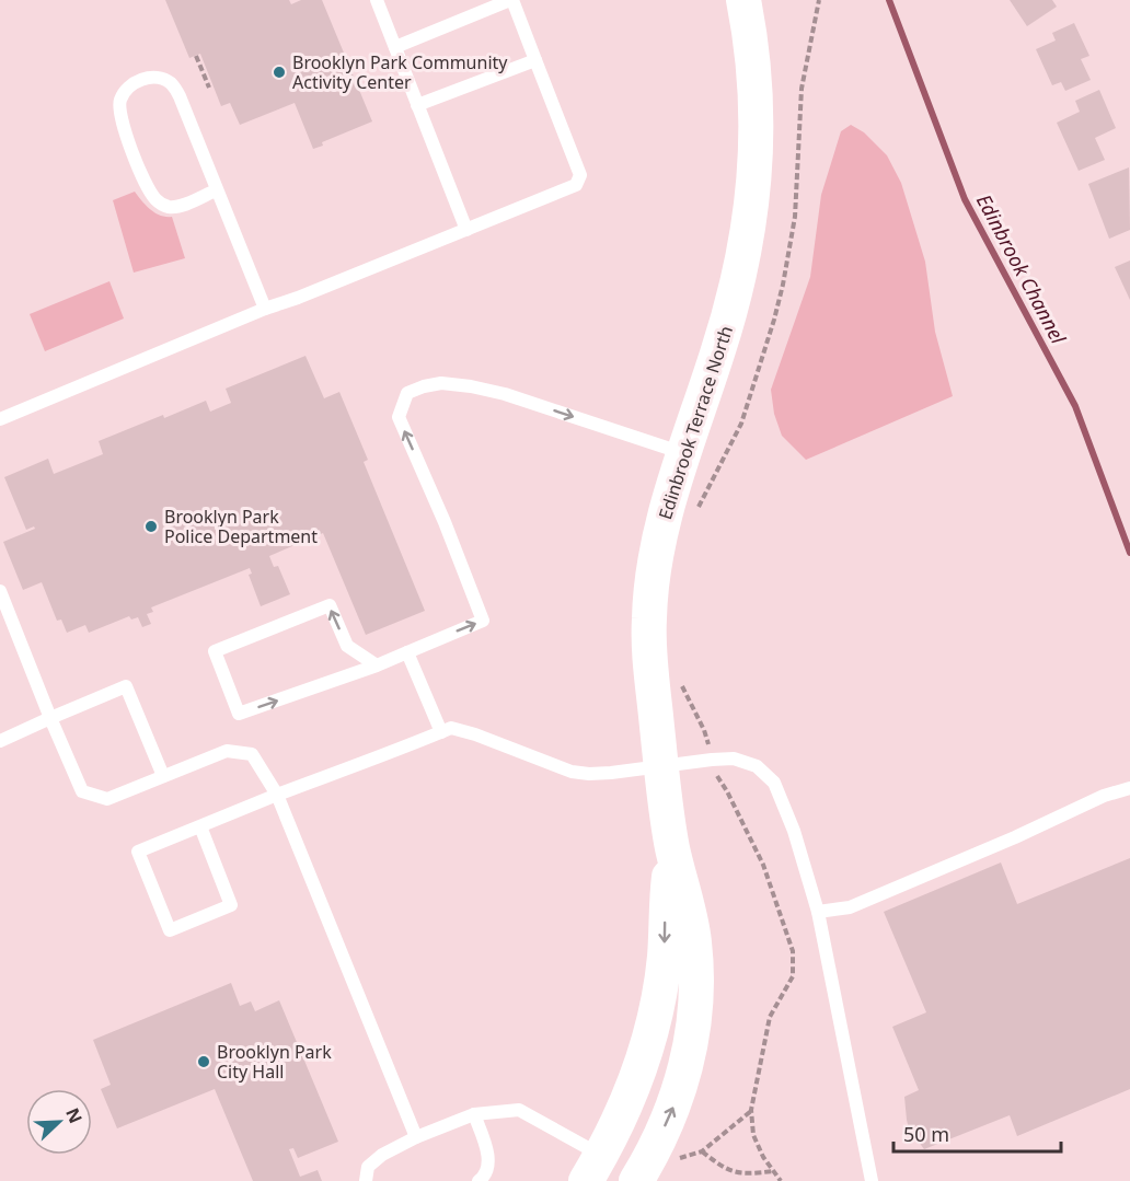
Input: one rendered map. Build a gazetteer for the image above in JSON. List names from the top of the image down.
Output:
{
  "streets": {
    "street": ["Edinbrook Terrace North"]
  },
  "water": ["Edinbrook Channel"],
  "places": ["Brooklyn Park Community Activity Center", "Brooklyn Park Police Department", "Brooklyn Park City Hall"],
  "scale_bar": "50 m",
  "north": "top right"
}
